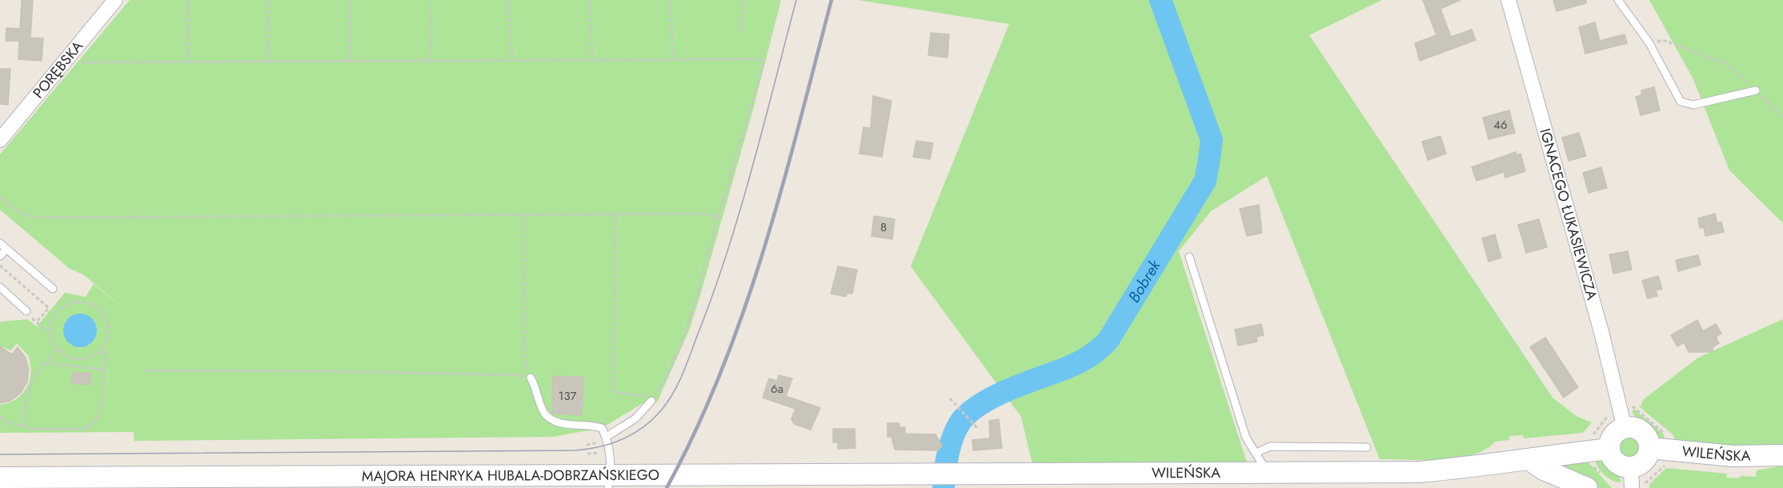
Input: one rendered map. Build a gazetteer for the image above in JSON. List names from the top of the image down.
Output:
{
  "streets": {
    "street": [
      "PORĘBSKA",
      "IGNACEGO ŁUKASIEWICZA",
      "WILEŃSKA",
      "MAJORA HENRYKA HUBALA-DOBRZAŃSKIEGO"
    ]
  },
  "crossings": [
    ["IGNACEGO ŁUKASIEWICZA", "WILEŃSKA"],
    ["WILEŃSKA", "MAJORA HENRYKA HUBALA-DOBRZAŃSKIEGO"]
  ],
  "water": ["Bobrek"],
  "house_numbers": [
    "46",
    "8",
    "6a",
    "137"
  ]
}
